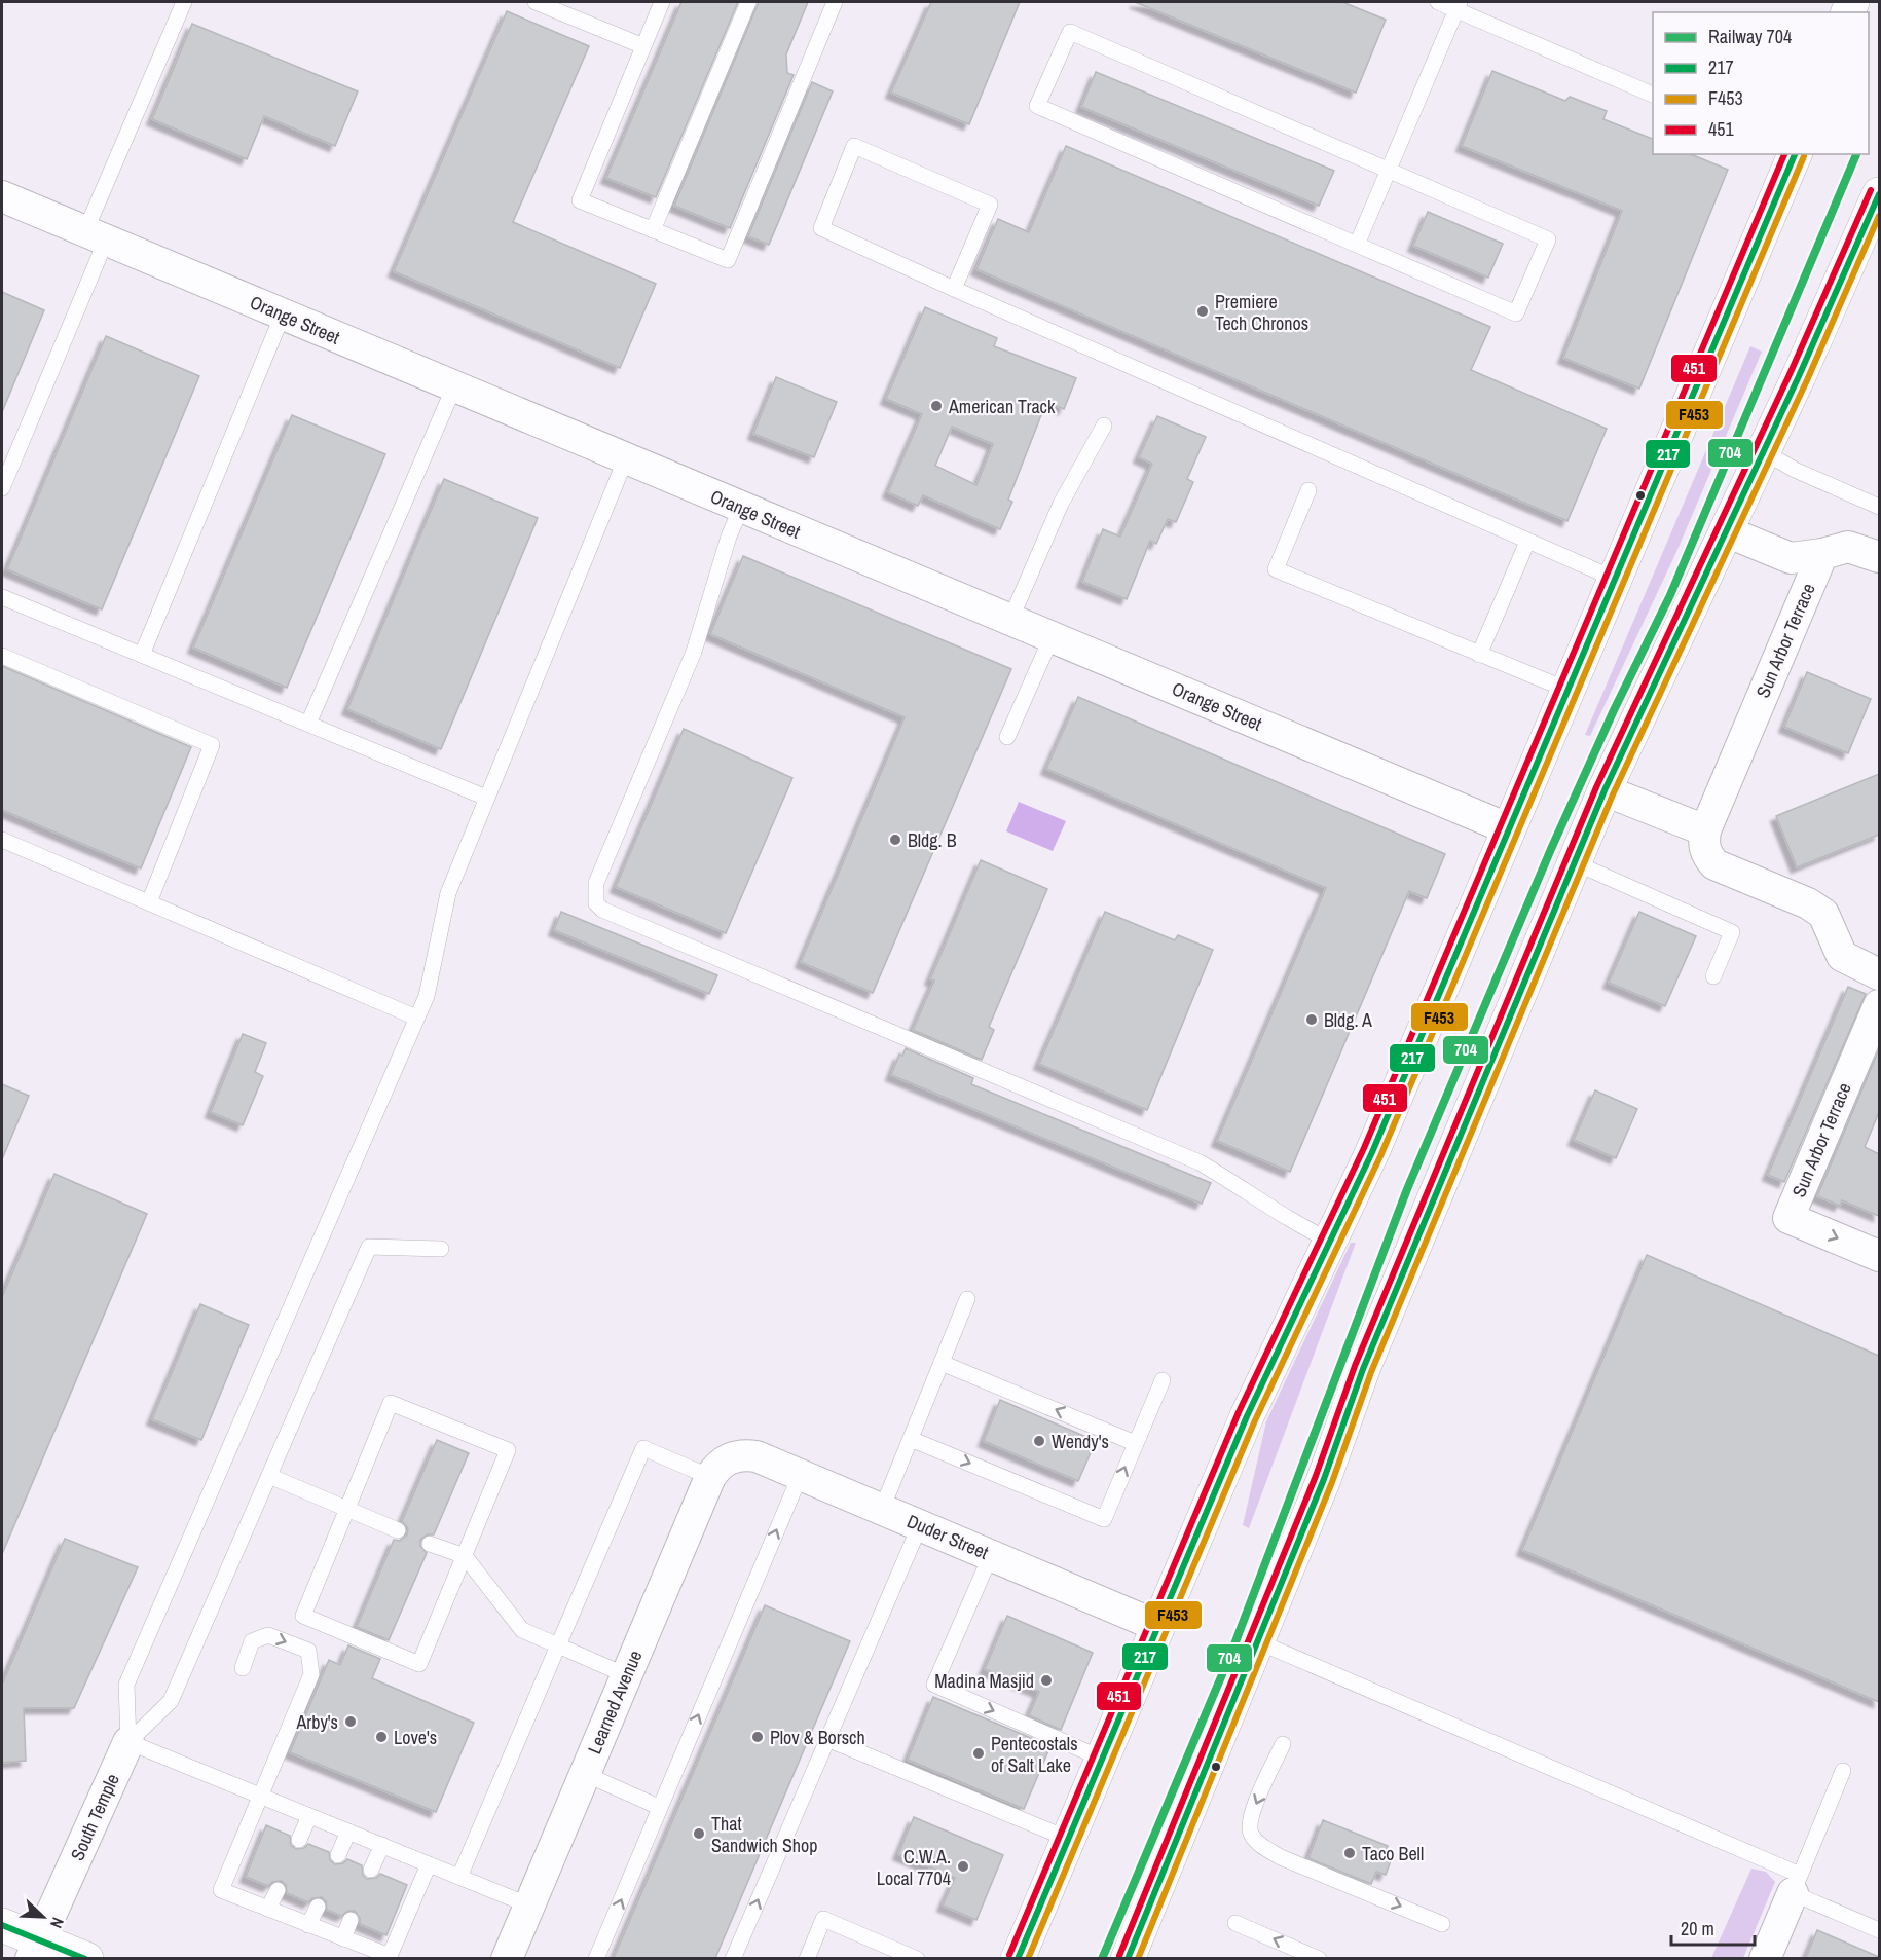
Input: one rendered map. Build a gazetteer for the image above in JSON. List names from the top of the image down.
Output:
{
  "streets": {
    "street": [
      "Orange Street",
      "Sun Arbor Terrace",
      "Duder Street",
      "Learned Avenue",
      "South Temple"
    ]
  },
  "crossings": [
    ["Duder Street", "Learned Avenue"]
  ],
  "places": [
    "Premiere Tech Chronos",
    "American Track",
    "Bldg. B",
    "Bldg. A",
    "Wendy's",
    "Madina Masjid",
    "Arby's",
    "Love's",
    "Plov & Borsch",
    "Pentecostals of Salt Lake",
    "That Sandwich Shop",
    "Taco Bell",
    "C.W.A. Local 7704"
  ],
  "lines": [
    "rail line 704",
    "transit line 217",
    "transit line 451",
    "transit line F453"
  ],
  "legend": [
    "Railway 704",
    "217",
    "F453",
    "451"
  ],
  "scale_bar": "20 m",
  "north": "bottom right"
}
